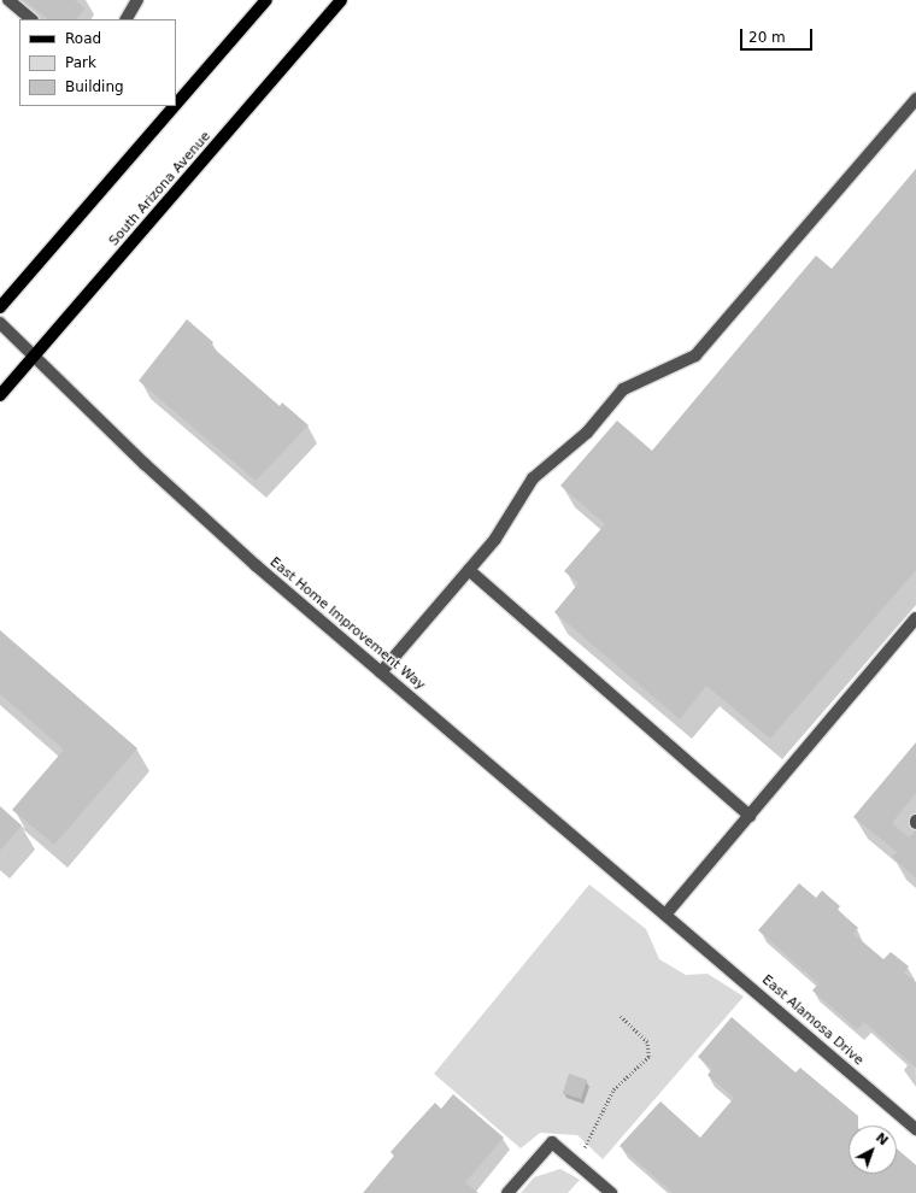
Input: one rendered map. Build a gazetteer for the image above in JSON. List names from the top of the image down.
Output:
{
  "streets": {
    "main road": ["South Arizona Avenue"],
    "street": ["East Home Improvement Way", "East Alamosa Drive"]
  },
  "crossings": [
    ["South Arizona Avenue", "East Home Improvement Way"],
    ["East Home Improvement Way", "East Alamosa Drive"]
  ],
  "legend": ["Road", "Park", "Building"],
  "scale_bar": "20 m",
  "north": "top right"
}
